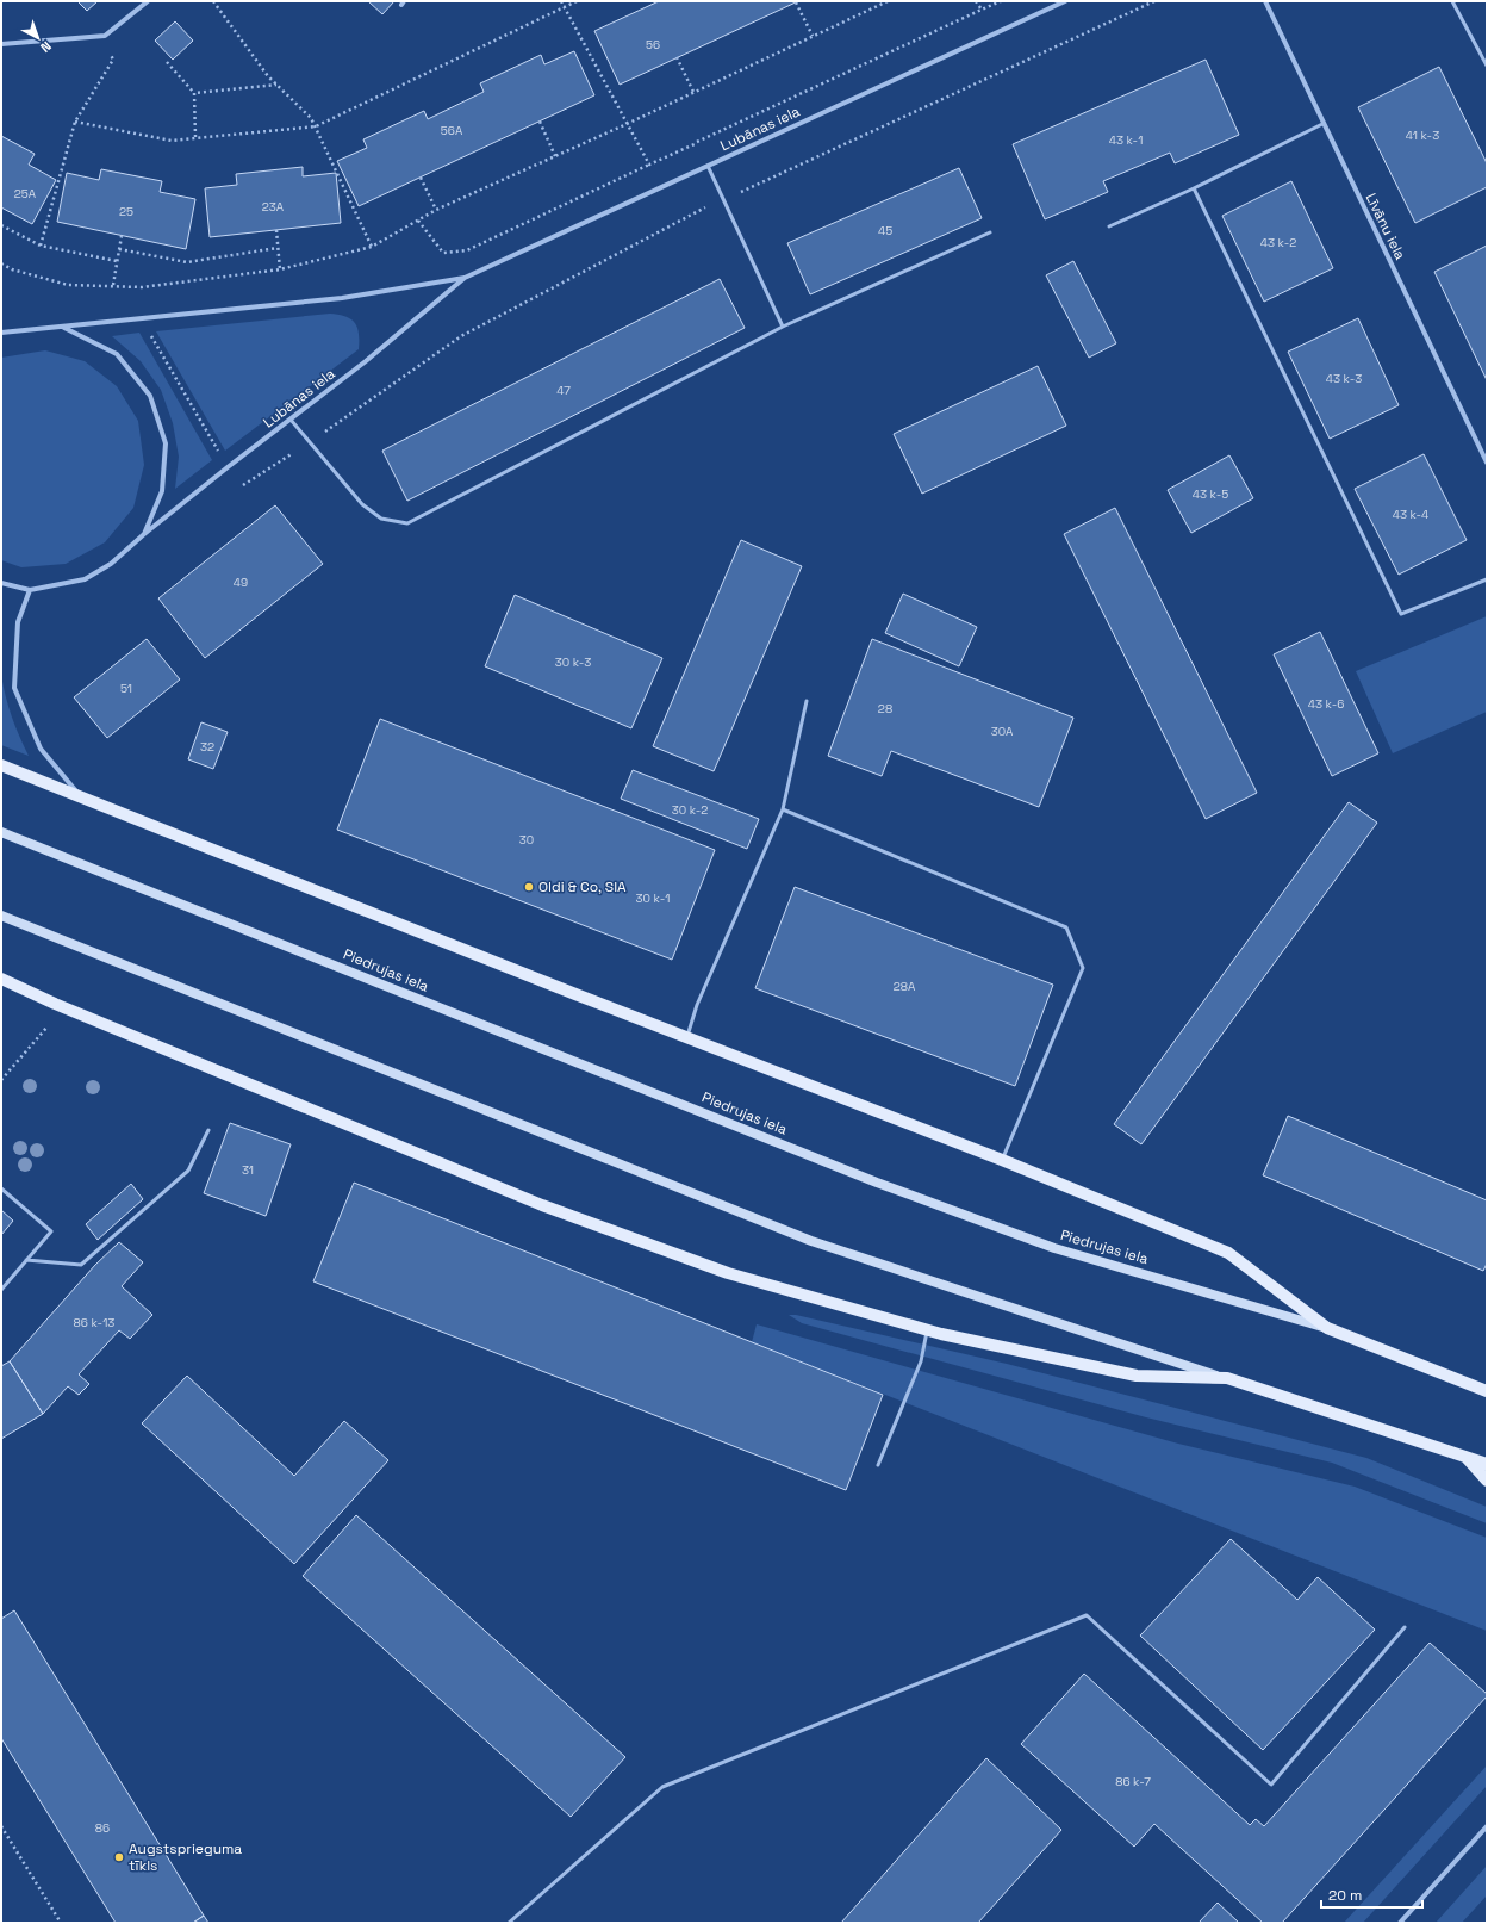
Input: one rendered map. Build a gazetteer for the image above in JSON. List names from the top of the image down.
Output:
{
  "streets": {
    "main road": ["Piedrujas iela"],
    "street": ["Lubānas iela", "Līvānu iela"]
  },
  "places": ["Oldi & Co, SIA", "Augstsprieguma tīkls"],
  "house_numbers": [
    "56",
    "56A",
    "41 k-3",
    "43 k-1",
    "25A",
    "23A",
    "25",
    "45",
    "43 k-2",
    "43 k-3",
    "47",
    "43 k-5",
    "43 k-4",
    "49",
    "30 k-3",
    "51",
    "43 k-6",
    "28",
    "30A",
    "32",
    "30 k-2",
    "30",
    "30 k-1",
    "28A",
    "31",
    "86 k-13",
    "86 k-7",
    "86"
  ],
  "scale_bar": "20 m",
  "north": "bottom right"
}
